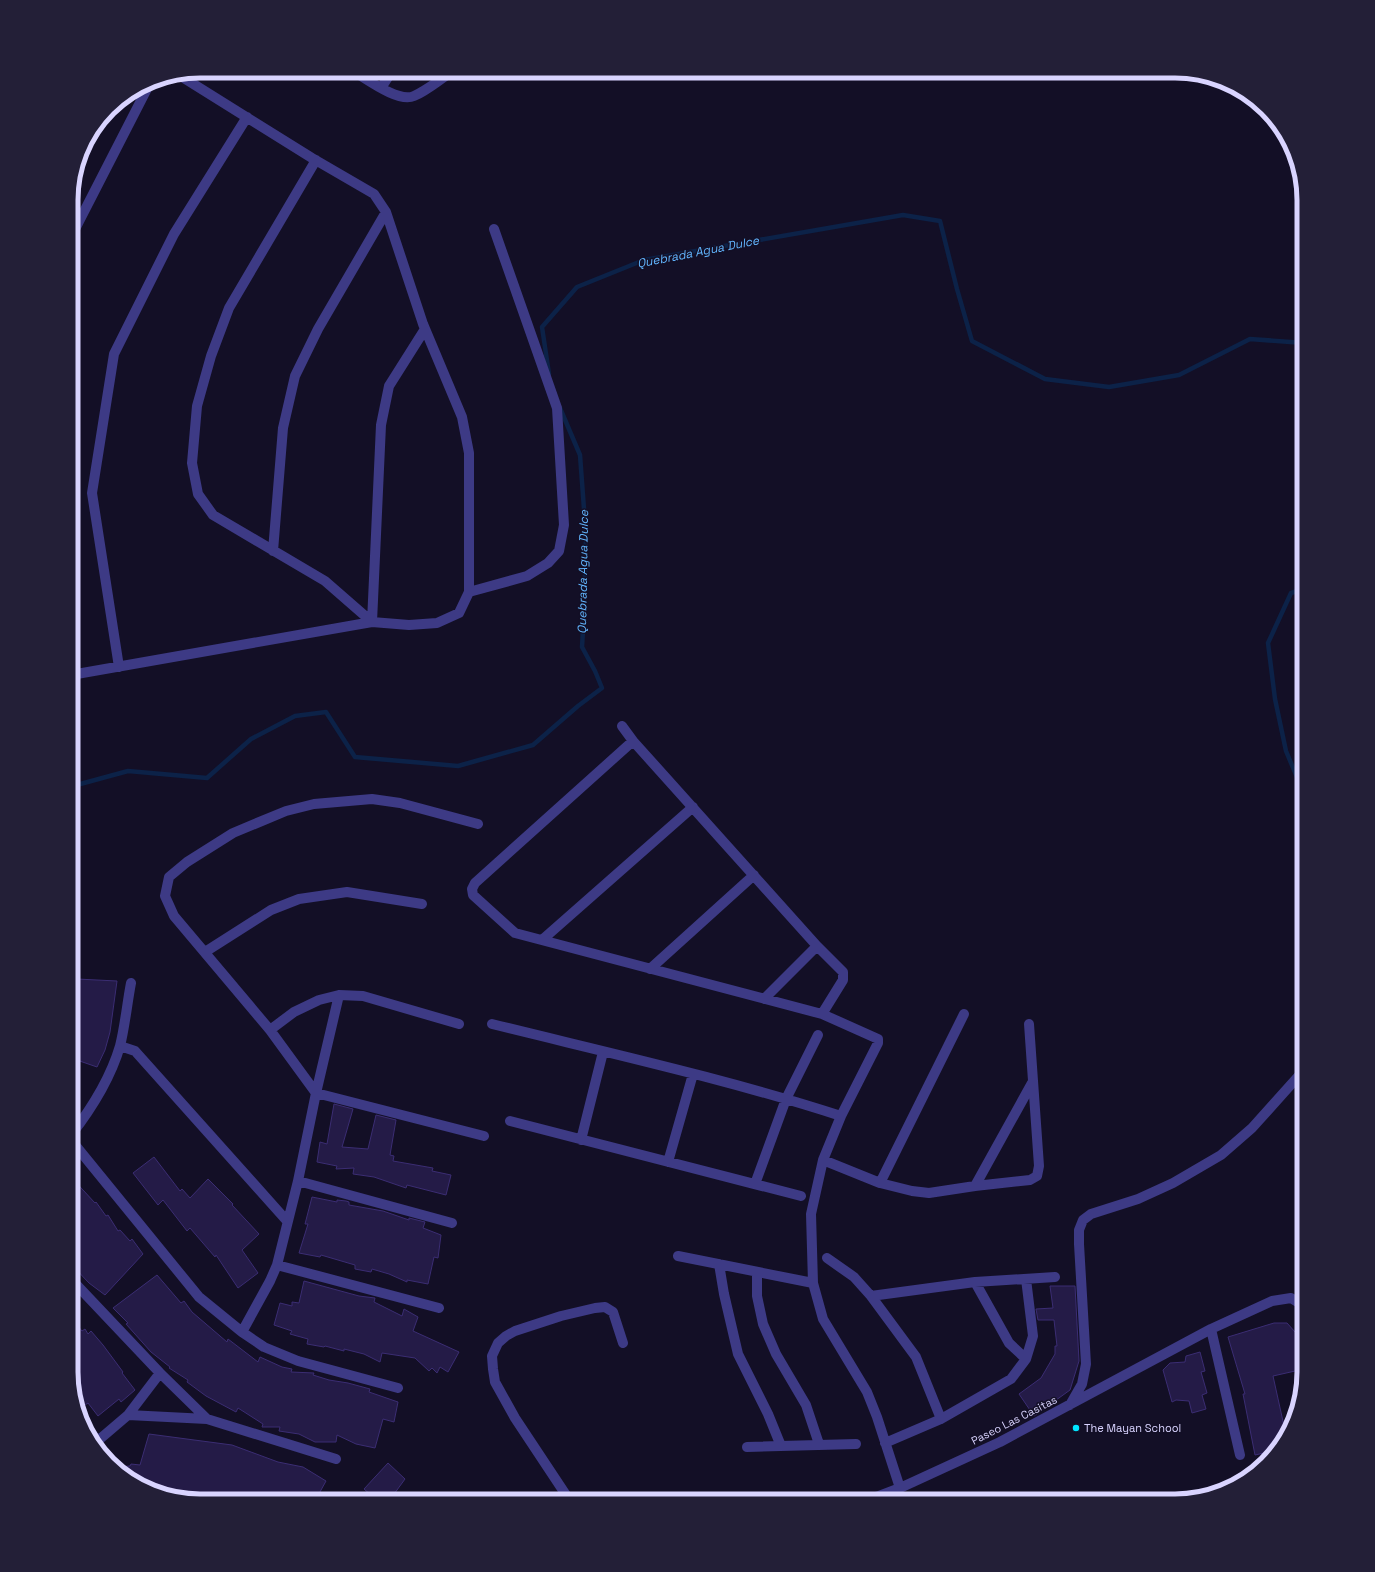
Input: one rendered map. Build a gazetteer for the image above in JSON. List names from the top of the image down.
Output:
{
  "streets": {
    "street": ["Paseo Las Casitas"]
  },
  "water": ["Quebrada Agua Dulce"],
  "places": ["The Mayan School"]
}
